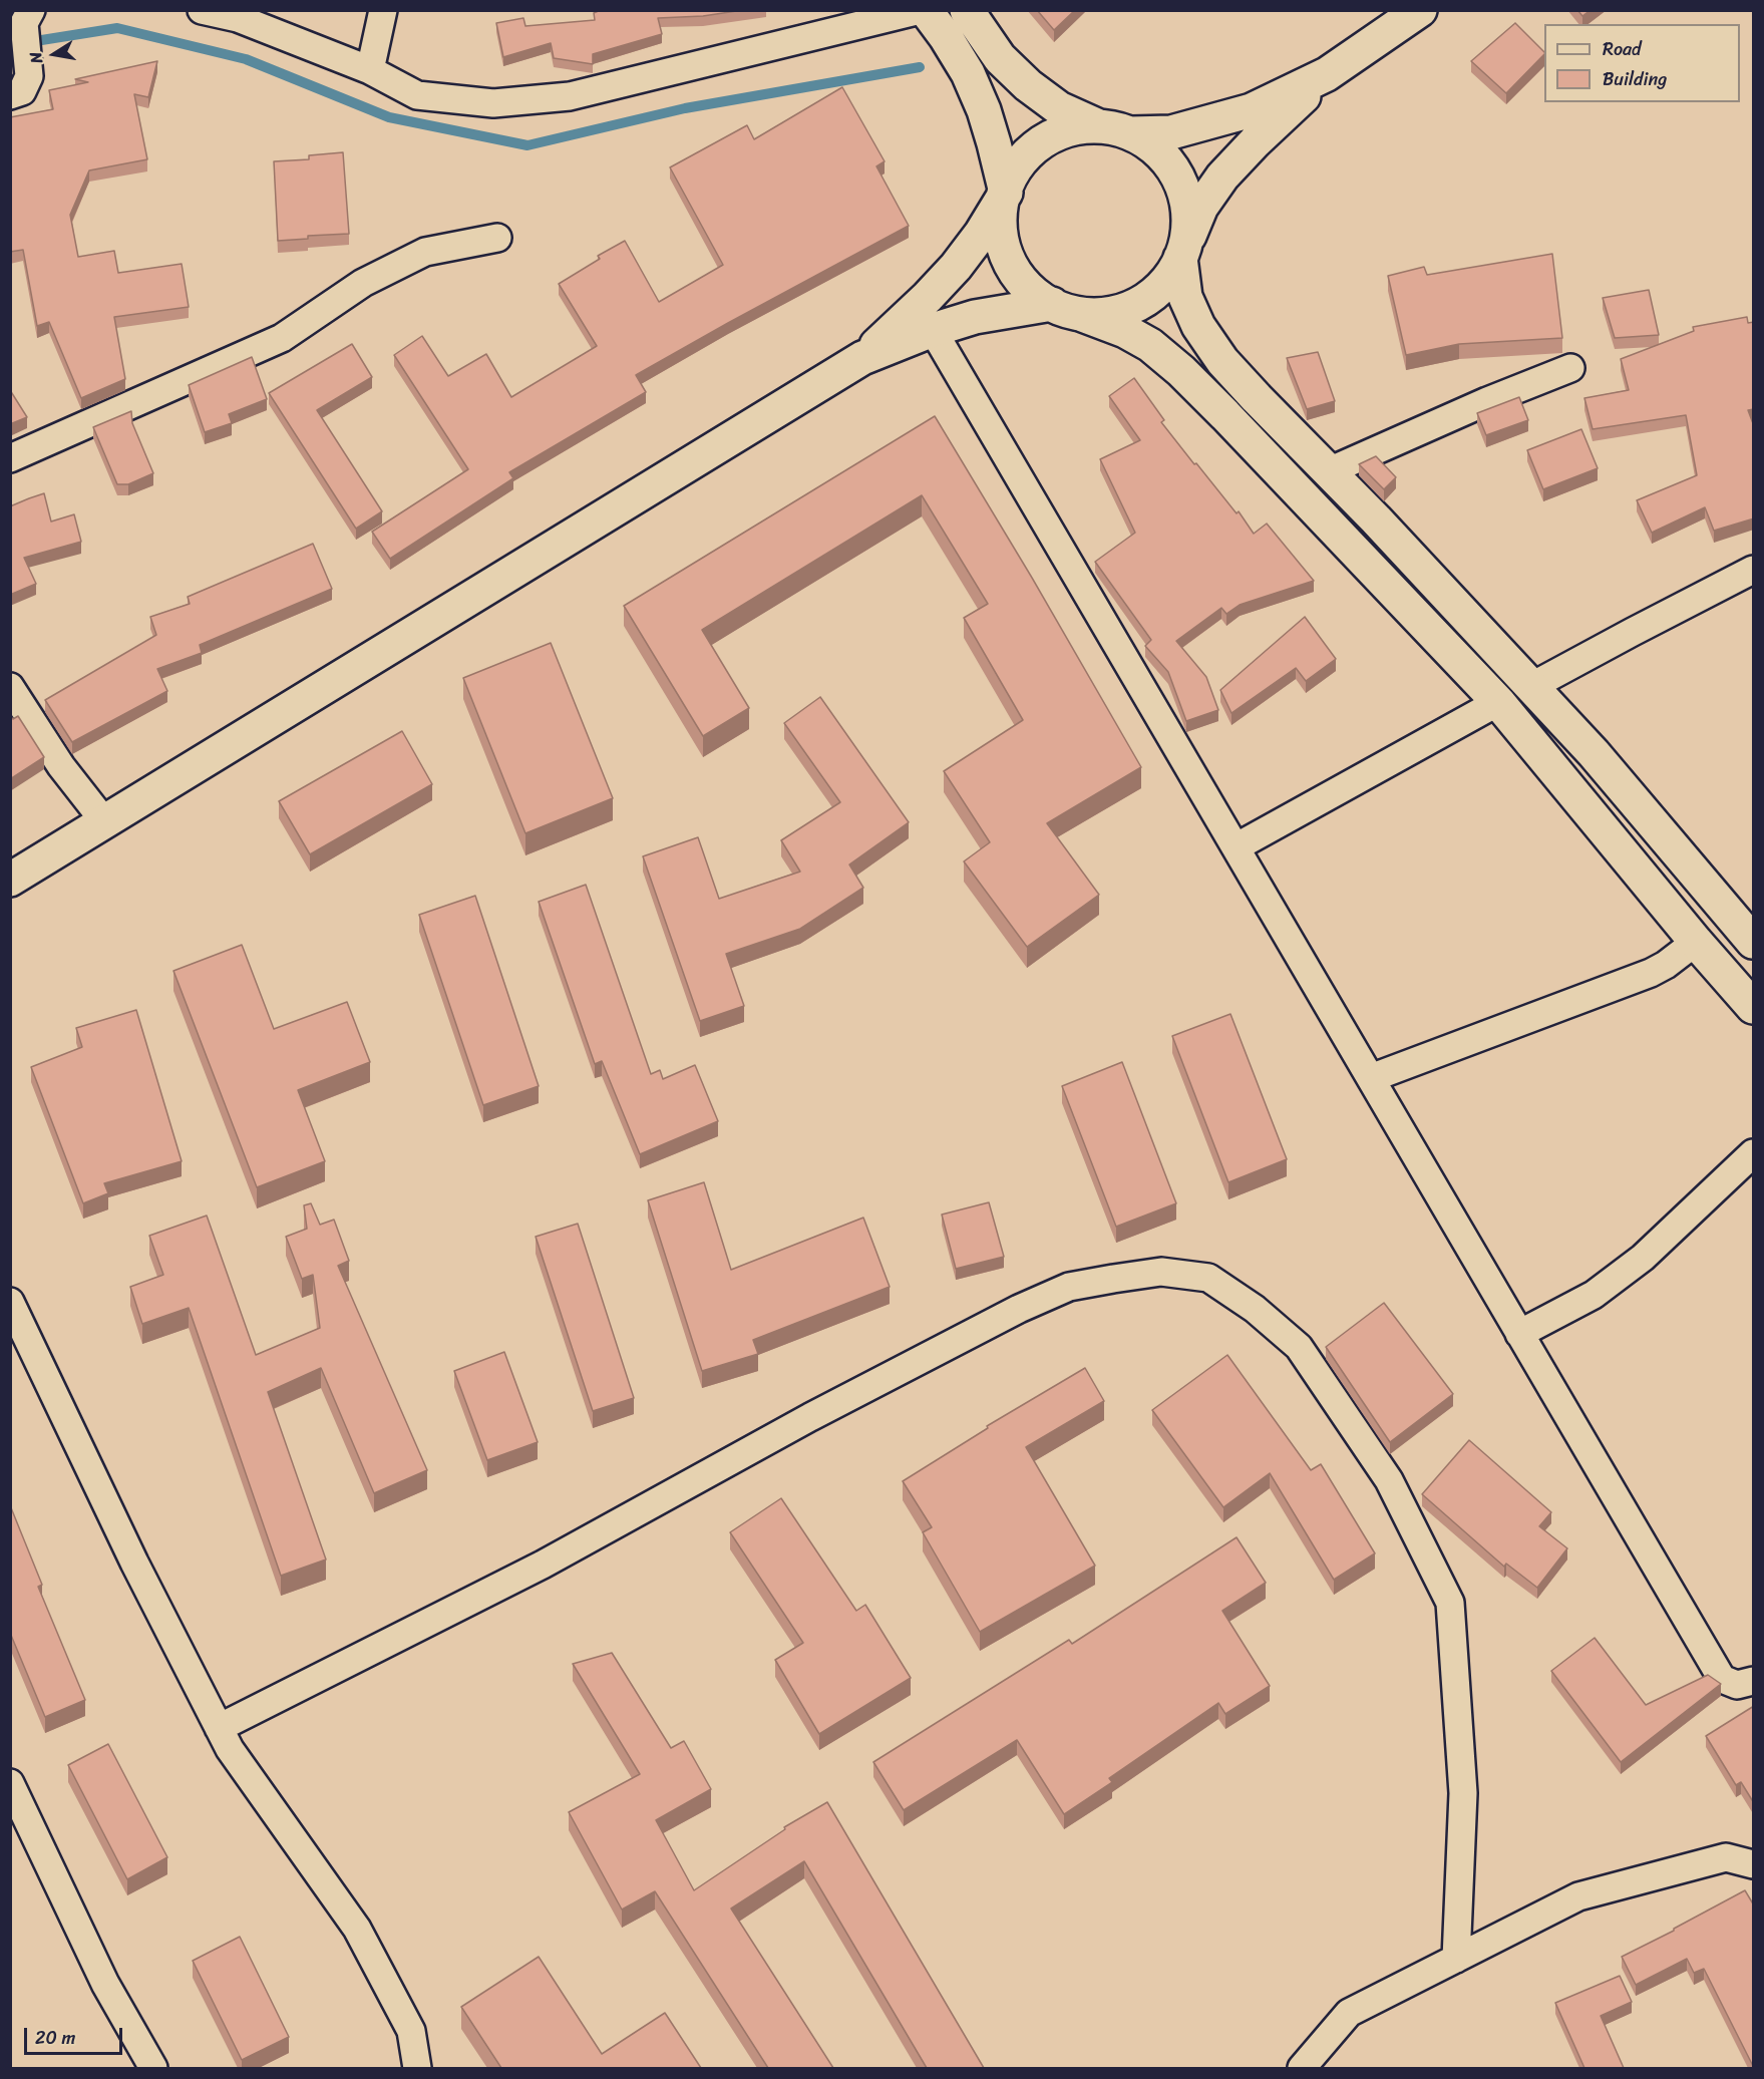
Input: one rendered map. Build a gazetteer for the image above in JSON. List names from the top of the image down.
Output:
{
  "legend": ["Road", "Building"],
  "scale_bar": "20 m",
  "north": "left"
}
